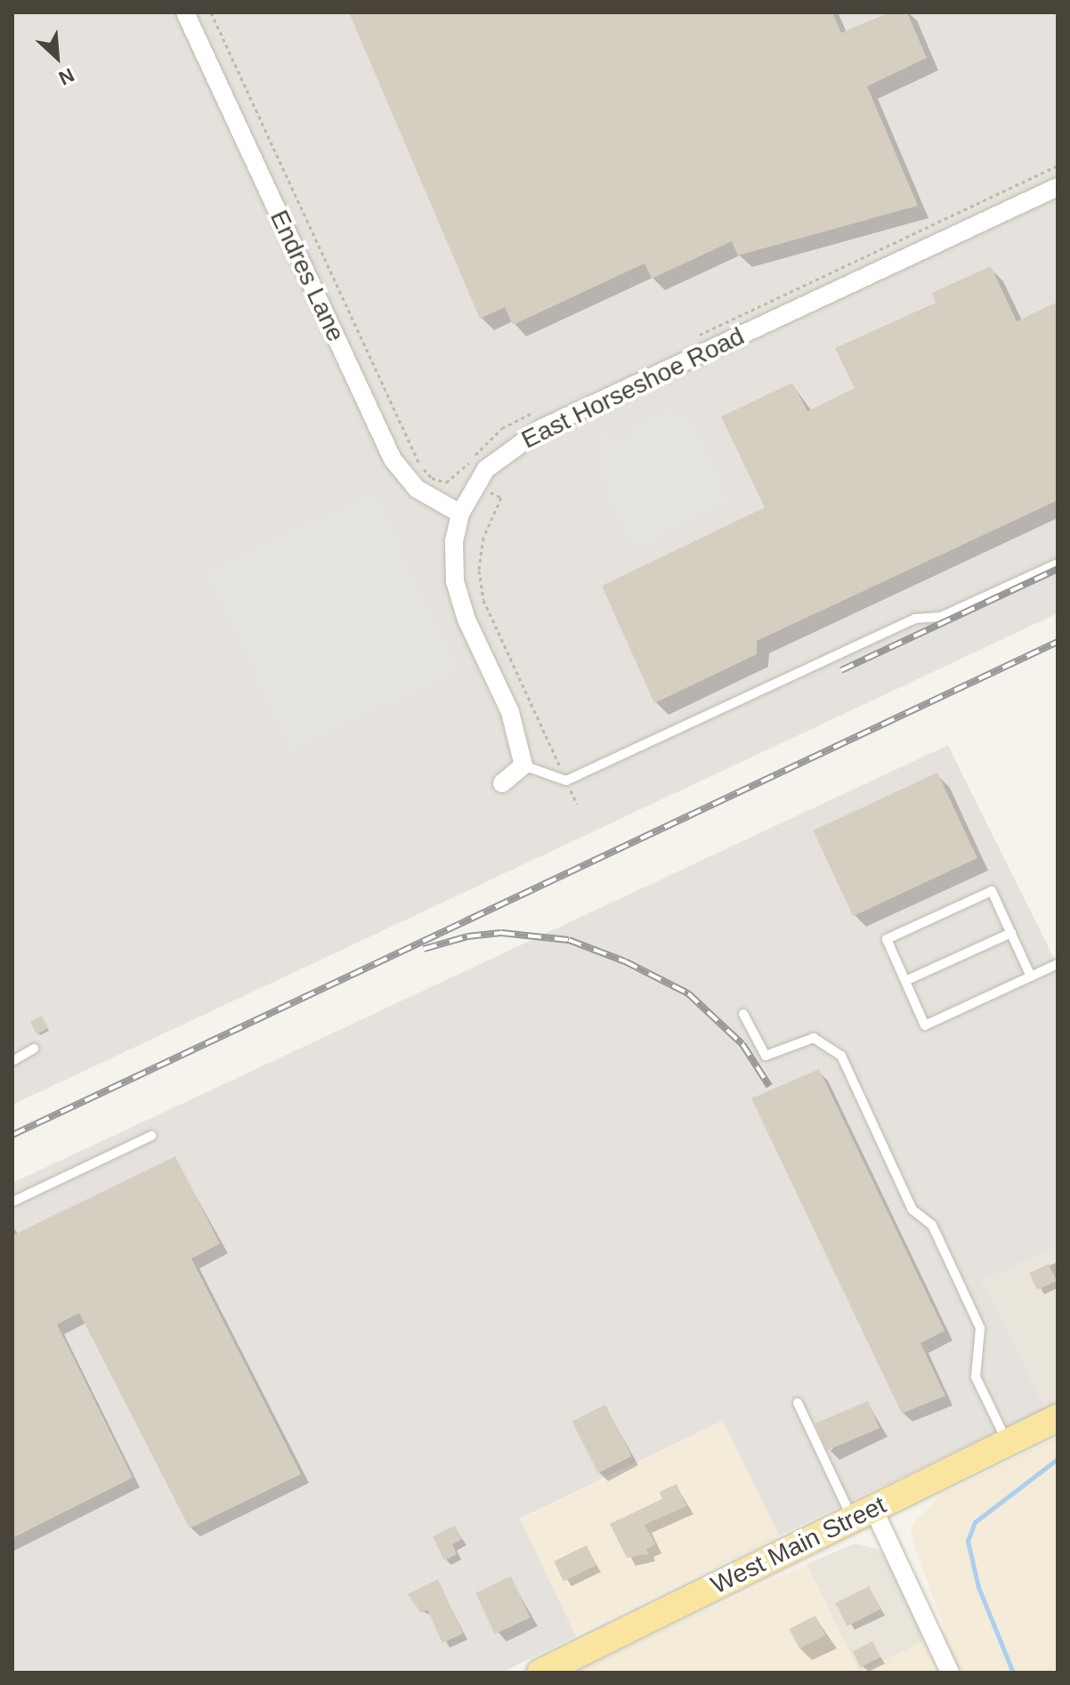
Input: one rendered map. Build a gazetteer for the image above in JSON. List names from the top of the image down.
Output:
{
  "streets": {
    "main road": ["West Main Street"],
    "street": ["Endres Lane", "East Horseshoe Road"]
  },
  "crossings": [
    ["Endres Lane", "East Horseshoe Road"]
  ],
  "north": "bottom right"
}
